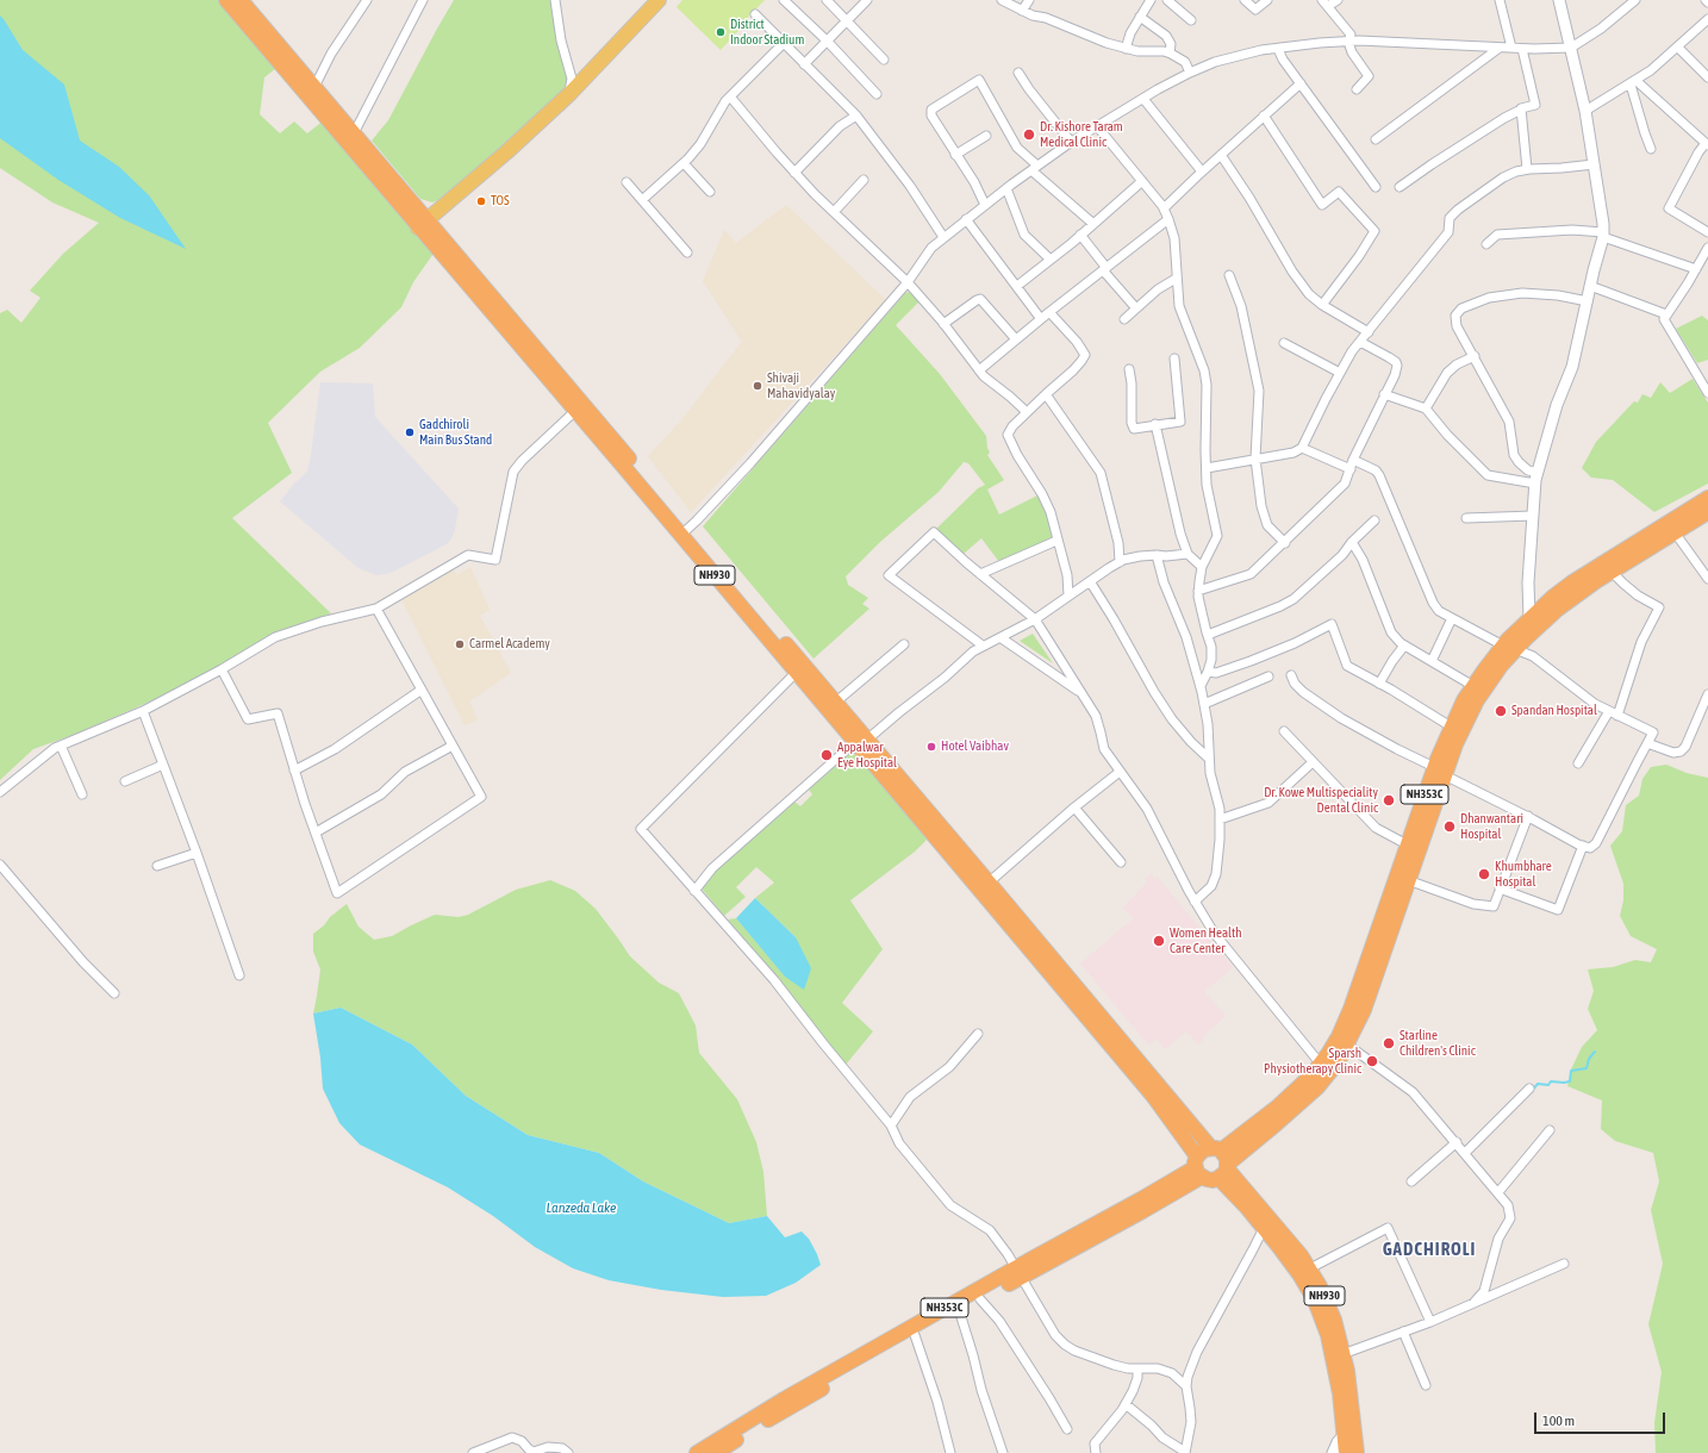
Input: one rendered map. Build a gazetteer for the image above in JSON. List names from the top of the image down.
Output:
{
  "streets": {
    "highway": ["NH930", "NH353C"]
  },
  "crossings": [
    ["NH930", "NH353C"]
  ],
  "districts": ["GADCHIROLI"],
  "water": ["Lanzeda Lake"],
  "places": [
    "District Indoor Stadium",
    "Dr. Kishore Taram Medical Clinic",
    "TOS",
    "Shivaji Mahavidyalay",
    "Gadchiroli Main Bus Stand",
    "Carmel Academy",
    "Spandan Hospital",
    "Hotel Vaibhav",
    "Appalwar Eye Hospital",
    "Dr. Kowe Multispeciality Dental Clinic",
    "Dhanwantari Hospital",
    "Khumbhare Hospital",
    "Women Health Care Center",
    "Starline Children's Clinic",
    "Sparsh Physiotherapy Clinic"
  ],
  "scale_bar": "100 m"
}
